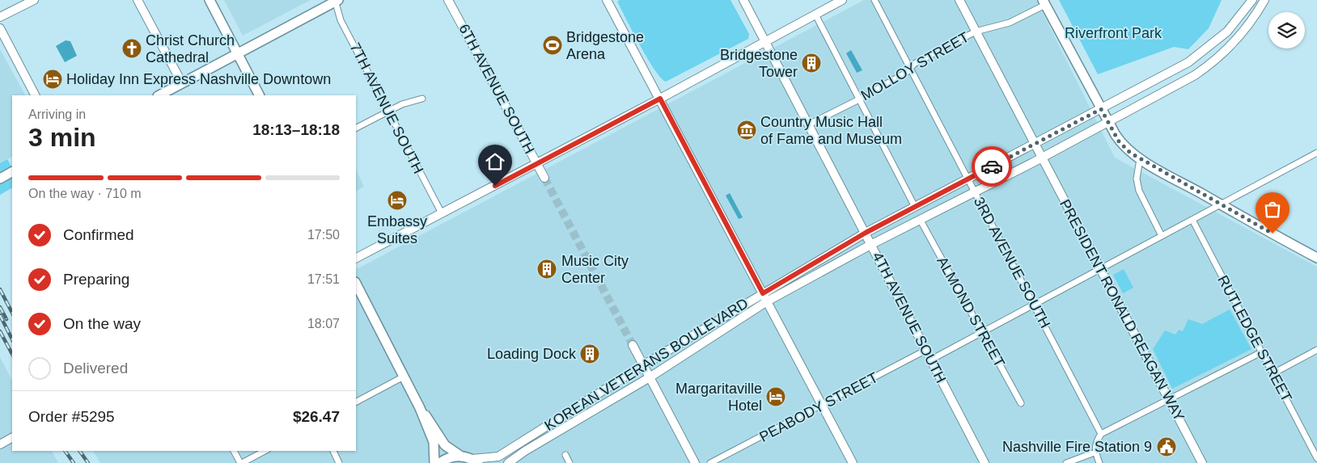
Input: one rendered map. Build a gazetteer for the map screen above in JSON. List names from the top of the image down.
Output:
{
  "streets": {
    "street": [
      "MOLLOY STREET",
      "6TH AVENUE SOUTH",
      "7TH AVENUE SOUTH",
      "3RD AVENUE SOUTH",
      "PRESIDENT RONALD REAGAN WAY",
      "ALMOND STREET",
      "4TH AVENUE SOUTH",
      "RUTLEDGE STREET",
      "KOREAN VETERANS BOULEVARD",
      "PEABODY STREET"
    ]
  },
  "crossings": [
    ["MOLLOY STREET", "3RD AVENUE SOUTH"],
    ["MOLLOY STREET", "PRESIDENT RONALD REAGAN WAY"],
    ["MOLLOY STREET", "4TH AVENUE SOUTH"],
    ["3RD AVENUE SOUTH", "KOREAN VETERANS BOULEVARD"],
    ["PRESIDENT RONALD REAGAN WAY", "KOREAN VETERANS BOULEVARD"],
    ["ALMOND STREET", "KOREAN VETERANS BOULEVARD"],
    ["4TH AVENUE SOUTH", "KOREAN VETERANS BOULEVARD"],
    ["4TH AVENUE SOUTH", "PEABODY STREET"]
  ],
  "parks": ["Riverfront Park"],
  "places": {
    "sports": ["Bridgestone Arena"],
    "church": ["Christ Church Cathedral"],
    "building": ["Bridgestone Tower", "Music City Center", "Loading Dock"],
    "hotel": ["Holiday Inn Express Nashville Downtown", "Embassy Suites", "Margaritaville Hotel"],
    "museum": ["Country Music Hall of Fame and Museum"],
    "public building": ["Nashville Fire Station 9"]
  },
  "page": {
    "heading": ["3 min", "Arriving in", "18:13–18:18"],
    "panel": ["Order #5295", "$26.47"],
    "bar": "On the way · 710 m",
    "list": [
      ["Confirmed", "17:50"],
      ["Preparing", "17:51"],
      ["On the way", "18:07"],
      "Delivered"
    ]
  }
}
